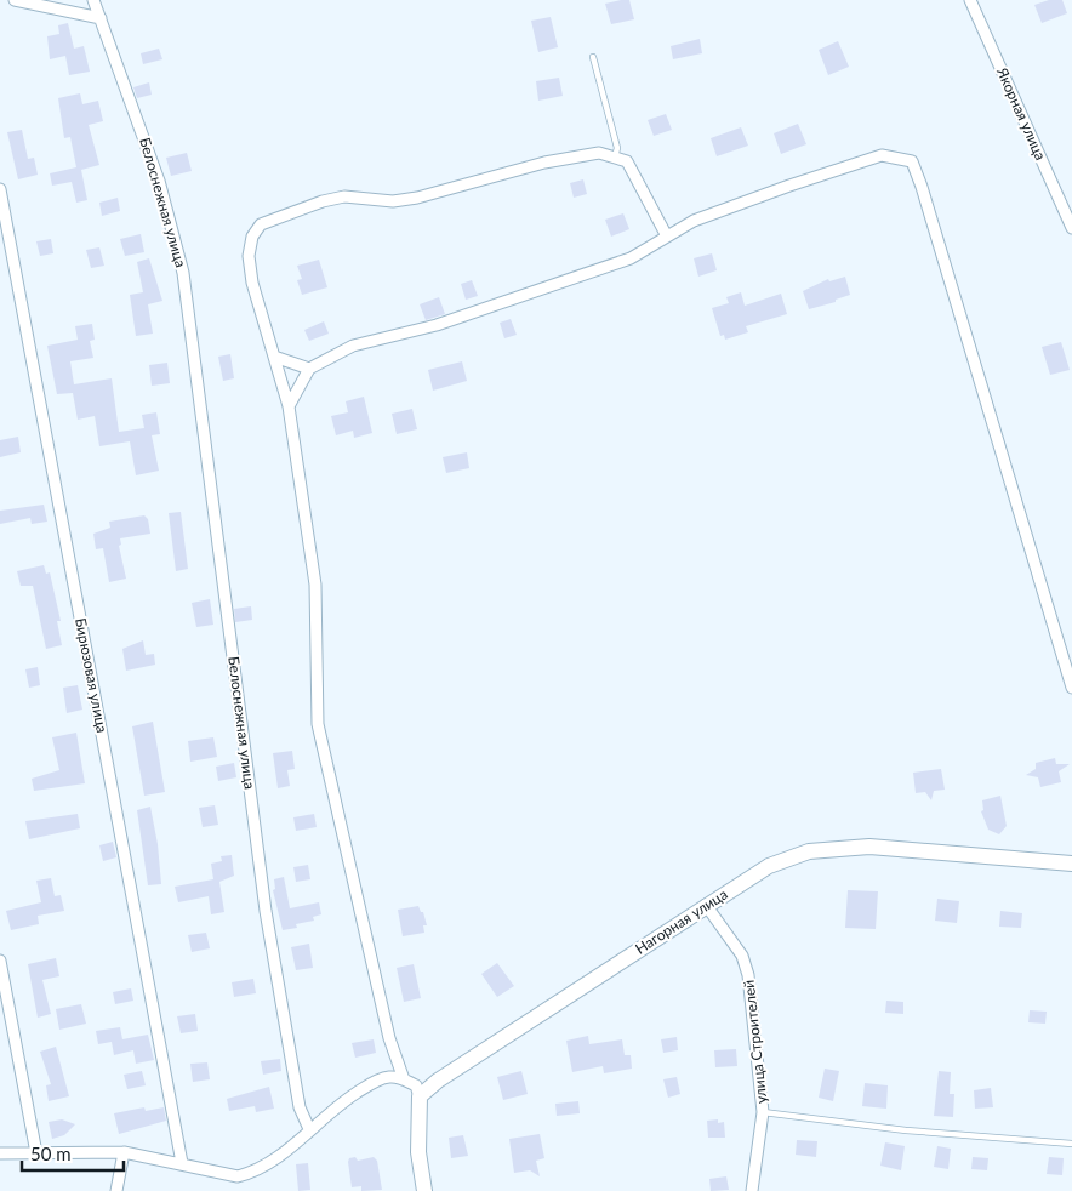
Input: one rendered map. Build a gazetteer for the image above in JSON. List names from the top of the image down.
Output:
{
  "streets": {
    "street": [
      "Якорная улица",
      "Белоснежная улица",
      "Бирюзовая улица",
      "Нагорная улица",
      "улица Строителей"
    ]
  },
  "crossings": [
    ["Нагорная улица", "улица Строителей"]
  ],
  "scale_bar": "50 m"
}
